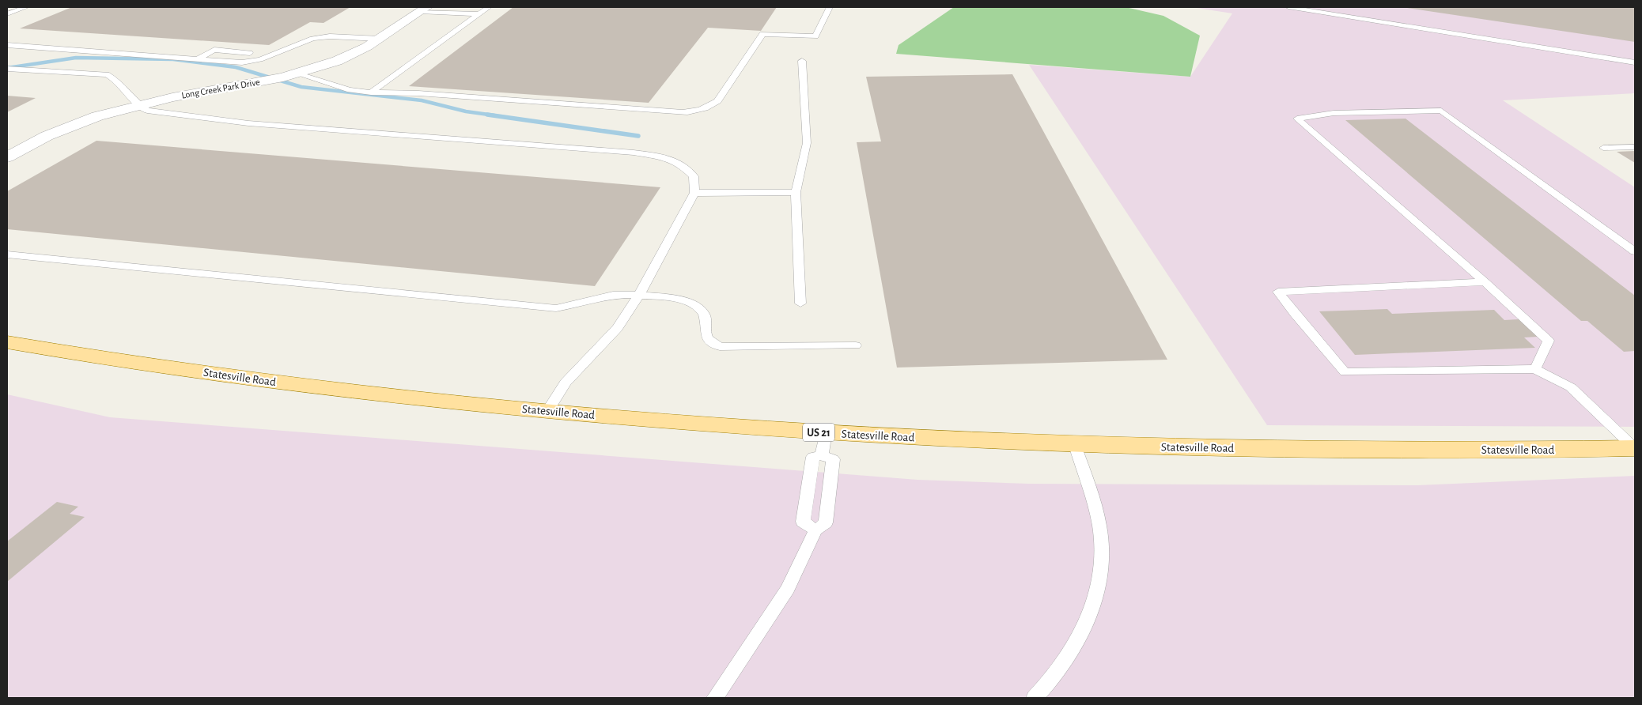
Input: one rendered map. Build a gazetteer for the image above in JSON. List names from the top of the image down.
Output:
{
  "streets": {
    "main road": ["Statesville Road", "US 21"],
    "street": ["Long Creek Park Drive"]
  }
}
